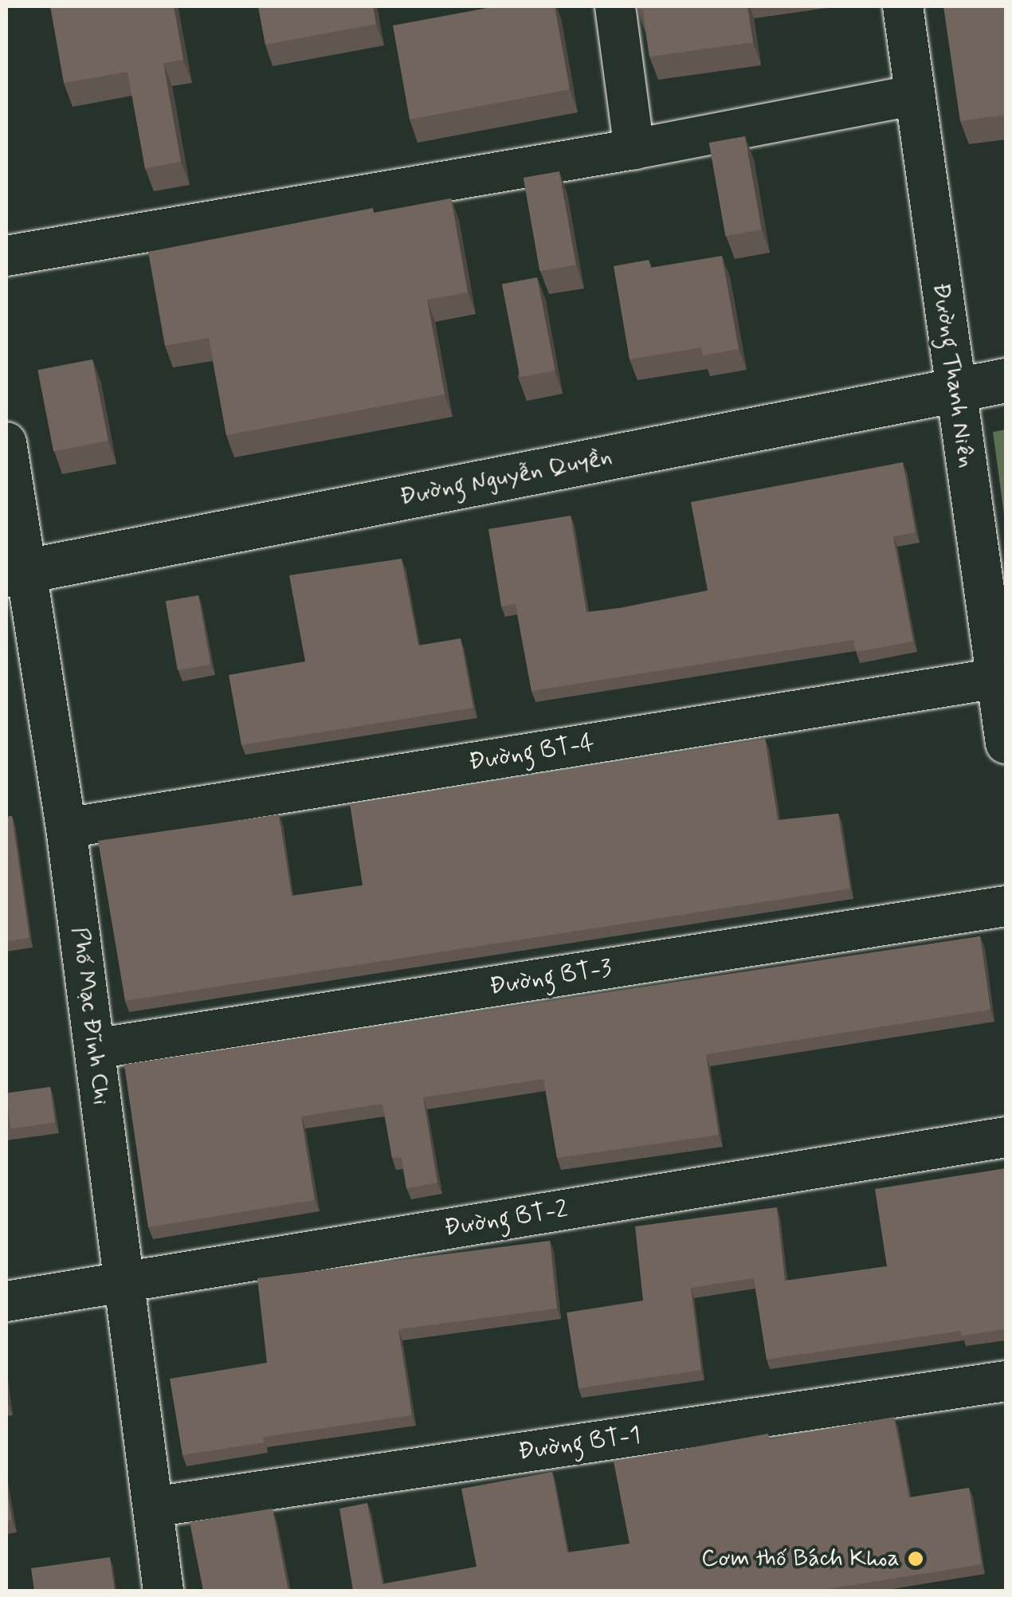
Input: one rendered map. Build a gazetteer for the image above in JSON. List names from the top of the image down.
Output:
{
  "streets": {
    "street": [
      "Đường Thanh Niên",
      "Đường Nguyễn Quyền",
      "Đường BT-4",
      "Đường BT-3",
      "Phố Mạc Đĩnh Chi",
      "Đường BT-2",
      "Đường BT-1"
    ]
  },
  "crossings": [
    ["Đường Thanh Niên", "Đường Nguyễn Quyền"],
    ["Đường Thanh Niên", "Đường BT-4"],
    ["Đường Nguyễn Quyền", "Phố Mạc Đĩnh Chi"],
    ["Đường BT-4", "Phố Mạc Đĩnh Chi"],
    ["Đường BT-3", "Phố Mạc Đĩnh Chi"],
    ["Phố Mạc Đĩnh Chi", "Đường BT-2"],
    ["Phố Mạc Đĩnh Chi", "Đường BT-1"]
  ],
  "places": ["Cơm thố Bách Khoa"]
}
